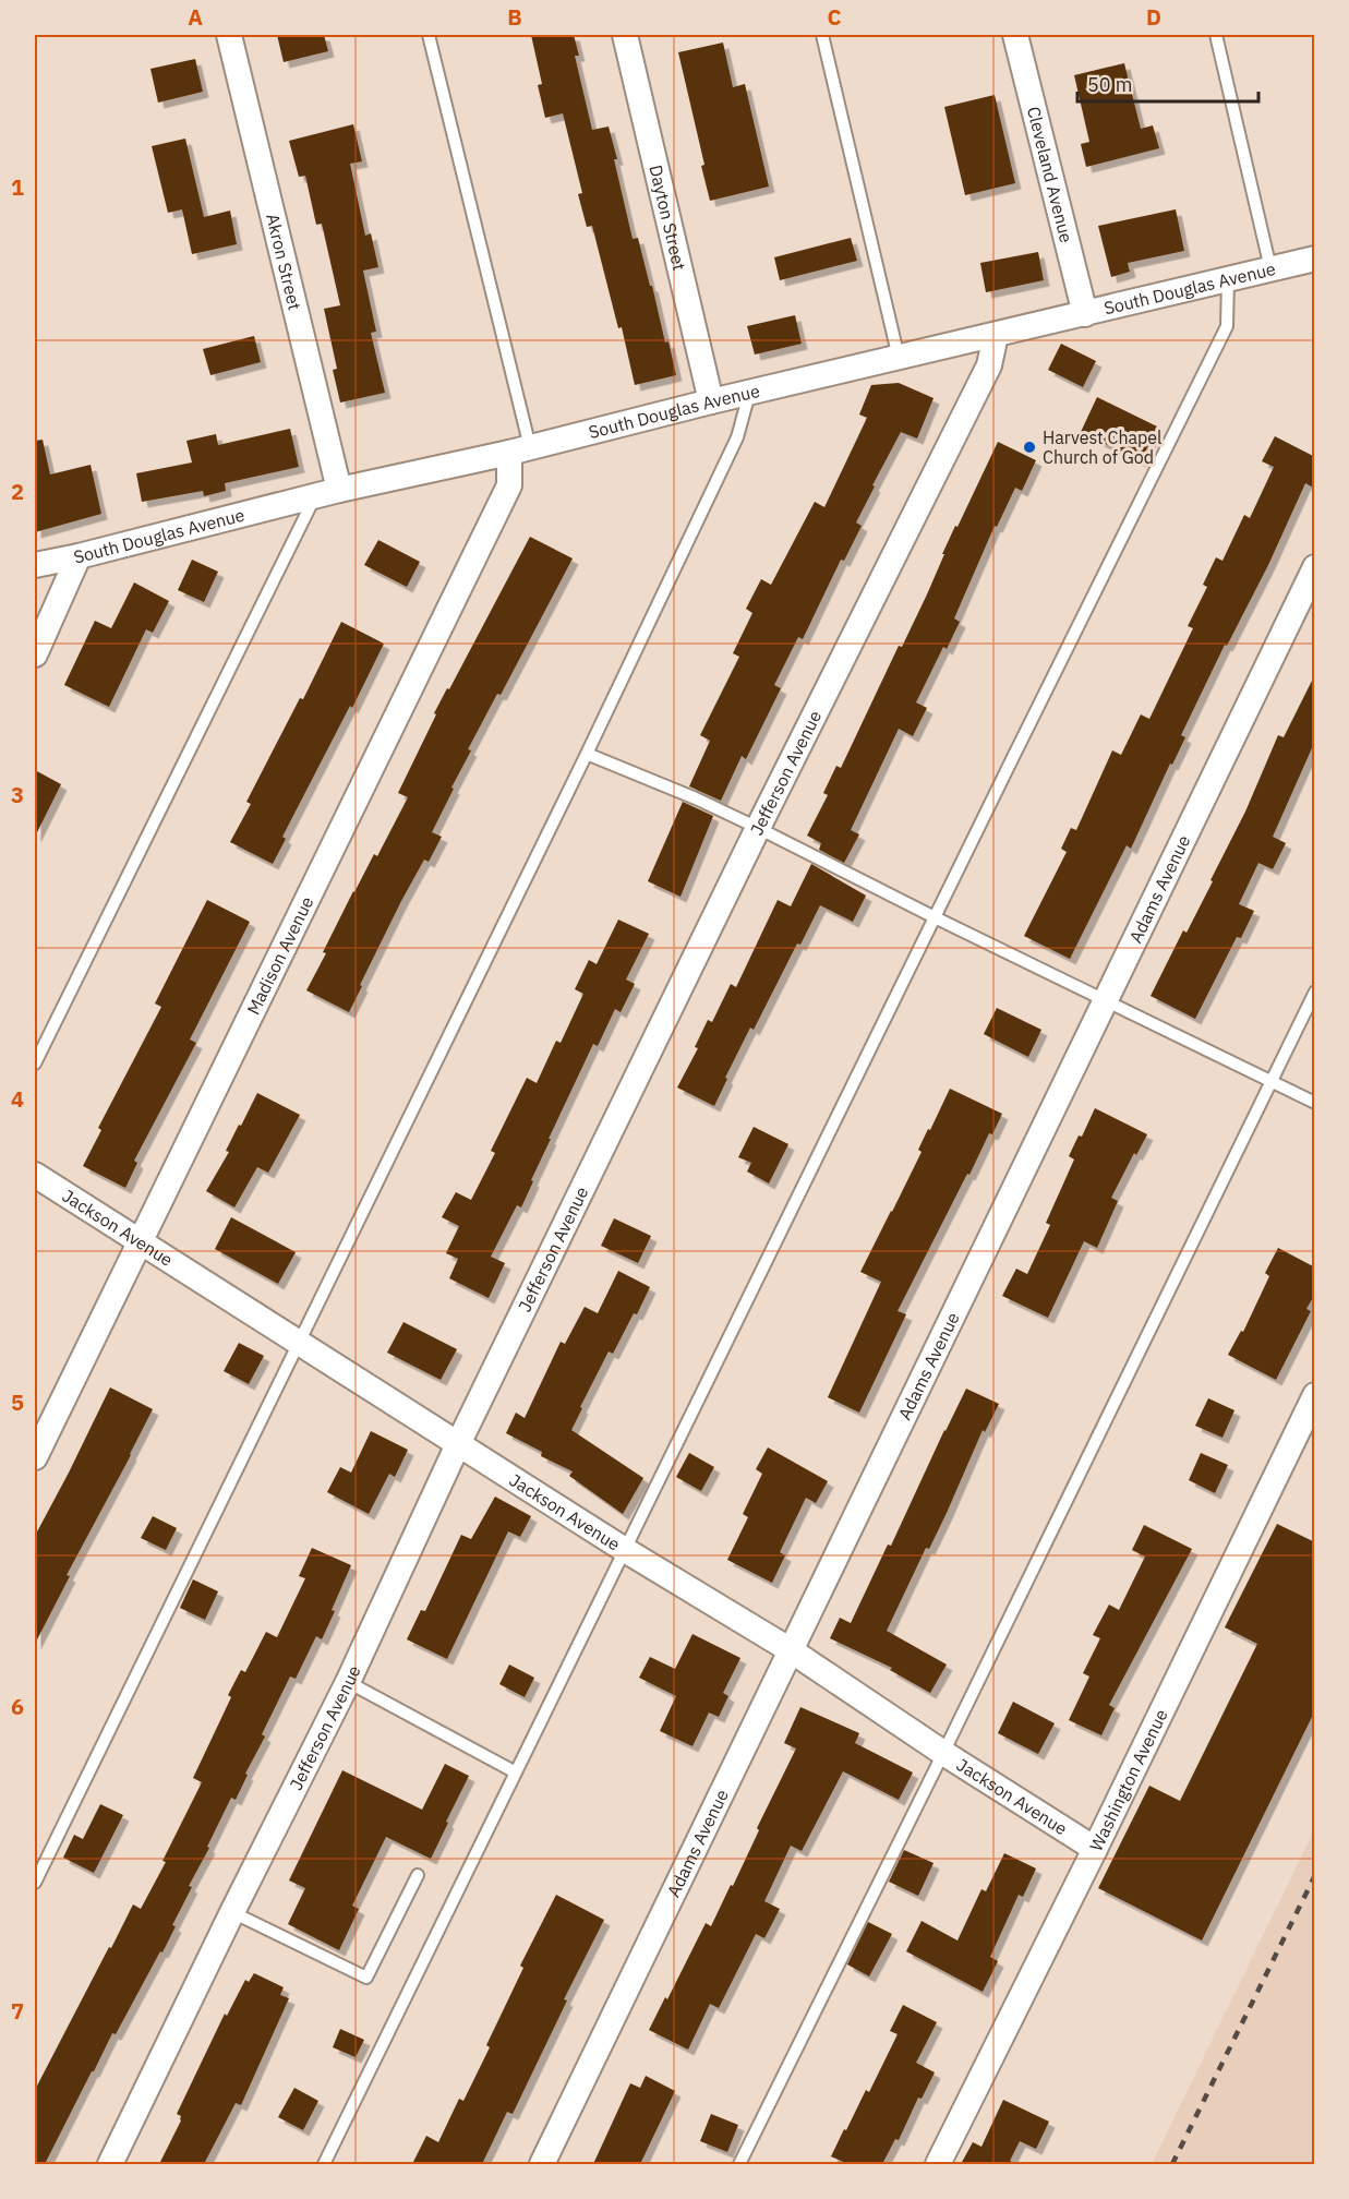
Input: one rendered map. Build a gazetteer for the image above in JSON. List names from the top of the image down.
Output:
{
  "streets": {
    "street": [
      "Cleveland Avenue",
      "Dayton Street",
      "Akron Street",
      "South Douglas Avenue",
      "Jefferson Avenue",
      "Adams Avenue",
      "Madison Avenue",
      "Jackson Avenue",
      "Washington Avenue"
    ]
  },
  "crossings": [
    ["Cleveland Avenue", "South Douglas Avenue"],
    ["Dayton Street", "South Douglas Avenue"],
    ["Akron Street", "South Douglas Avenue"],
    ["South Douglas Avenue", "Jefferson Avenue"],
    ["South Douglas Avenue", "Madison Avenue"],
    ["Jefferson Avenue", "Jackson Avenue"],
    ["Adams Avenue", "Jackson Avenue"],
    ["Madison Avenue", "Jackson Avenue"],
    ["Jackson Avenue", "Washington Avenue"]
  ],
  "places": ["Harvest Chapel Church of God"],
  "scale_bar": "50 m",
  "grid": {
    "columns": [
      "A",
      "B",
      "C",
      "D"
    ],
    "rows": [
      "1",
      "2",
      "3",
      "4",
      "5",
      "6",
      "7"
    ]
  }
}
